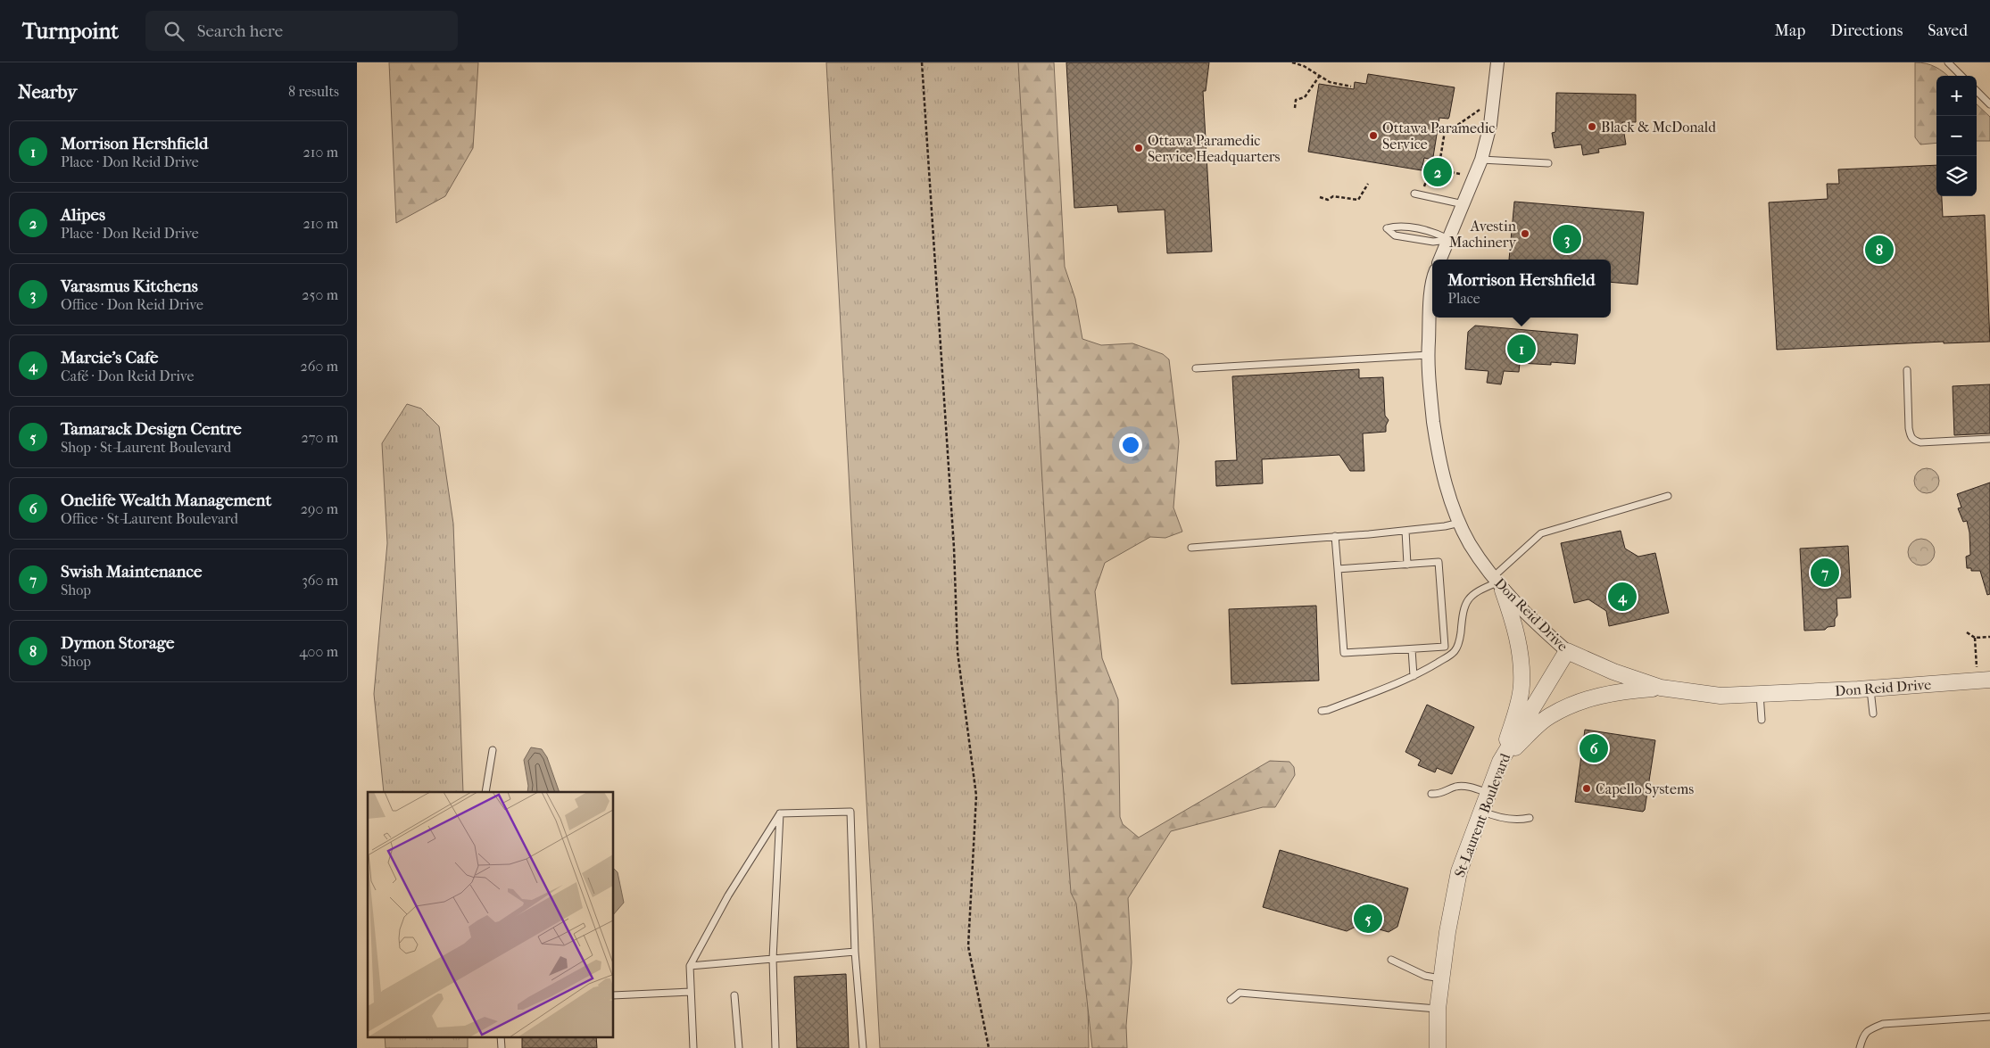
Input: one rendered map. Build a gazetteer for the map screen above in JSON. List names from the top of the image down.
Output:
{
  "streets": {
    "street": ["Don Reid Drive", "St-Laurent Boulevard"]
  },
  "crossings": [
    ["Don Reid Drive", "St-Laurent Boulevard"]
  ],
  "places": [
    "Black & McDonald",
    "Ottawa Paramedic Service",
    "Ottawa Paramedic Service Headquarters",
    "Avestin Machinery",
    "Capello Systems"
  ],
  "page": {
    "header": "Turnpoint",
    "search": "Search here",
    "nav": ["Map", "Directions", "Saved"],
    "heading": ["Nearby", "8 results"],
    "map_buttons": ["+", "−"],
    "list": [
      {
        "mark": "1",
        "name": "Morrison Hershfield",
        "note": "Place · Don Reid Drive",
        "value": "210 m"
      },
      {
        "mark": "2",
        "name": "Alipes",
        "note": "Place · Don Reid Drive",
        "value": "210 m"
      },
      {
        "mark": "3",
        "name": "Varasmus Kitchens",
        "note": "Office · Don Reid Drive",
        "value": "250 m"
      },
      {
        "mark": "4",
        "name": "Marcie's Cafe",
        "note": "Café · Don Reid Drive",
        "value": "260 m"
      },
      {
        "mark": "5",
        "name": "Tamarack Design Centre",
        "note": "Shop · St-Laurent Boulevard",
        "value": "270 m"
      },
      {
        "mark": "6",
        "name": "Onelife Wealth Management",
        "note": "Office · St-Laurent Boulevard",
        "value": "290 m"
      },
      {
        "mark": "7",
        "name": "Swish Maintenance",
        "note": "Shop",
        "value": "360 m"
      },
      {
        "mark": "8",
        "name": "Dymon Storage",
        "note": "Shop",
        "value": "400 m"
      }
    ],
    "pins": [
      "2",
      "3",
      "8",
      "1",
      "7",
      "4",
      "6",
      "5"
    ],
    "popup": ["Morrison Hershfield", "Place"]
  }
}
